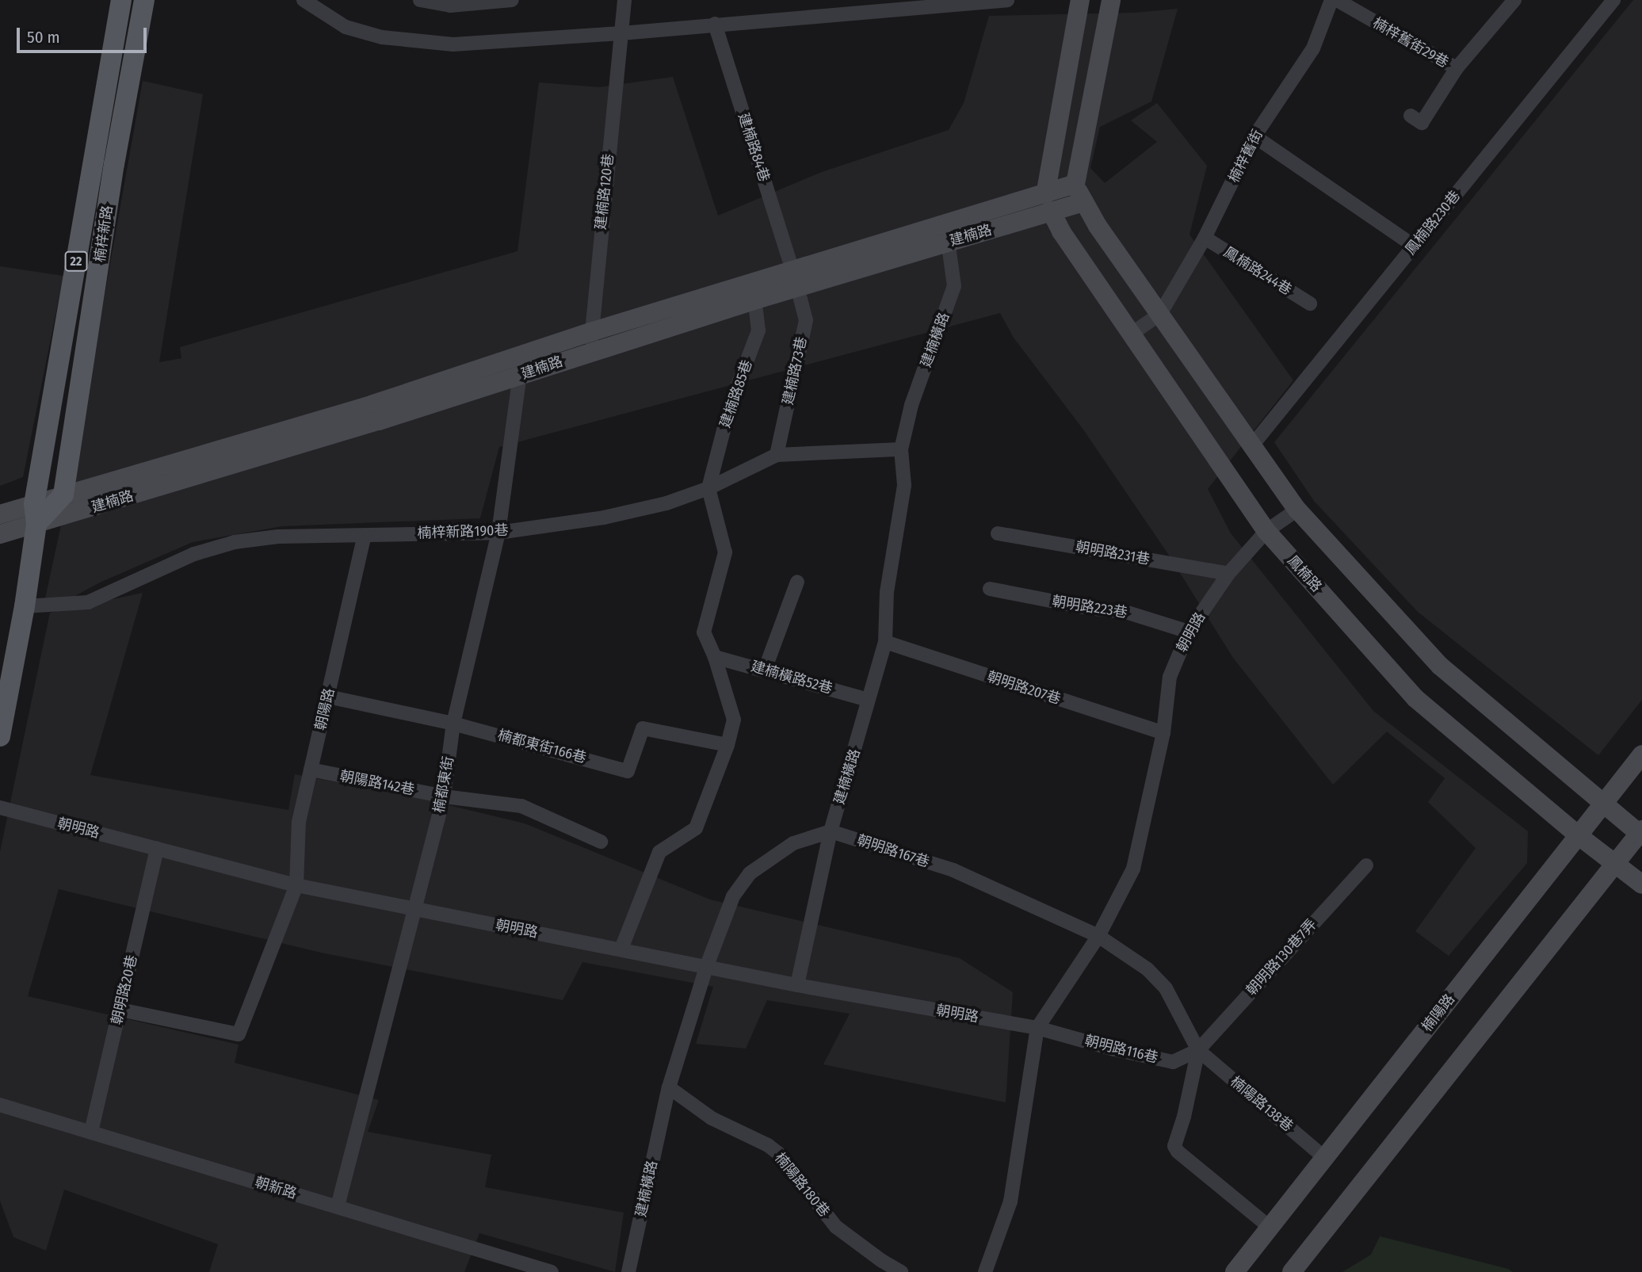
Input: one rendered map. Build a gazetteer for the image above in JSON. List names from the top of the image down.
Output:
{
  "streets": {
    "main road": ["楠梓新路", "22"],
    "street": [
      "楠梓舊街29巷",
      "建楠路84巷",
      "楠梓舊街",
      "建楠路120巷",
      "鳳楠路230巷",
      "建楠路",
      "鳳楠路244巷",
      "建楠橫路",
      "建楠路73巷",
      "建楠路85巷",
      "楠梓新路190巷",
      "朝明路231巷",
      "鳳楠路",
      "朝明路223巷",
      "朝明路",
      "建楠橫路52巷",
      "朝明路207巷",
      "朝陽路",
      "楠都東街166巷",
      "朝陽路142巷",
      "楠都東街",
      "朝明路167巷",
      "朝明路130巷7弄",
      "朝明路20巷",
      "楠陽路",
      "朝明路116巷",
      "楠陽路138巷",
      "楠陽路180巷",
      "朝新路"
    ]
  },
  "crossings": [
    ["建楠路84巷", "建楠路"],
    ["建楠路84巷", "建楠路73巷"],
    ["楠梓舊街", "鳳楠路244巷"],
    ["建楠路120巷", "建楠路"],
    ["楠梓新路", "建楠路"],
    ["楠梓新路", "楠梓新路190巷"],
    ["建楠路", "建楠橫路"],
    ["建楠路", "建楠路73巷"],
    ["建楠路", "建楠路85巷"],
    ["建楠路", "鳳楠路"],
    ["建楠路", "楠都東街"],
    ["建楠橫路", "楠梓新路190巷"],
    ["建楠橫路", "朝明路"],
    ["建楠橫路", "建楠橫路52巷"],
    ["建楠橫路", "朝明路207巷"],
    ["建楠橫路", "朝明路167巷"],
    ["建楠橫路", "楠陽路180巷"],
    ["建楠路73巷", "楠梓新路190巷"],
    ["建楠路85巷", "楠梓新路190巷"],
    ["楠梓新路190巷", "朝陽路"],
    ["楠梓新路190巷", "楠都東街"],
    ["朝明路231巷", "朝明路"],
    ["鳳楠路", "朝明路"],
    ["鳳楠路", "楠陽路"],
    ["朝明路223巷", "朝明路"],
    ["朝明路", "朝明路207巷"],
    ["朝明路", "朝陽路"],
    ["朝明路", "楠都東街"],
    ["朝明路", "朝明路167巷"],
    ["朝明路", "朝明路20巷"],
    ["朝明路", "朝明路116巷"],
    ["朝陽路", "楠都東街166巷"],
    ["朝陽路", "朝陽路142巷"],
    ["朝陽路", "朝明路20巷"],
    ["楠都東街166巷", "楠都東街"],
    ["朝陽路142巷", "楠都東街"],
    ["楠都東街", "朝新路"],
    ["朝明路167巷", "朝明路130巷7弄"],
    ["朝明路167巷", "朝明路116巷"],
    ["朝明路167巷", "楠陽路138巷"],
    ["朝明路130巷7弄", "朝明路116巷"],
    ["朝明路130巷7弄", "楠陽路138巷"],
    ["朝明路20巷", "朝新路"],
    ["楠陽路", "楠陽路138巷"],
    ["朝明路116巷", "楠陽路138巷"]
  ],
  "scale_bar": "50 m"
}
